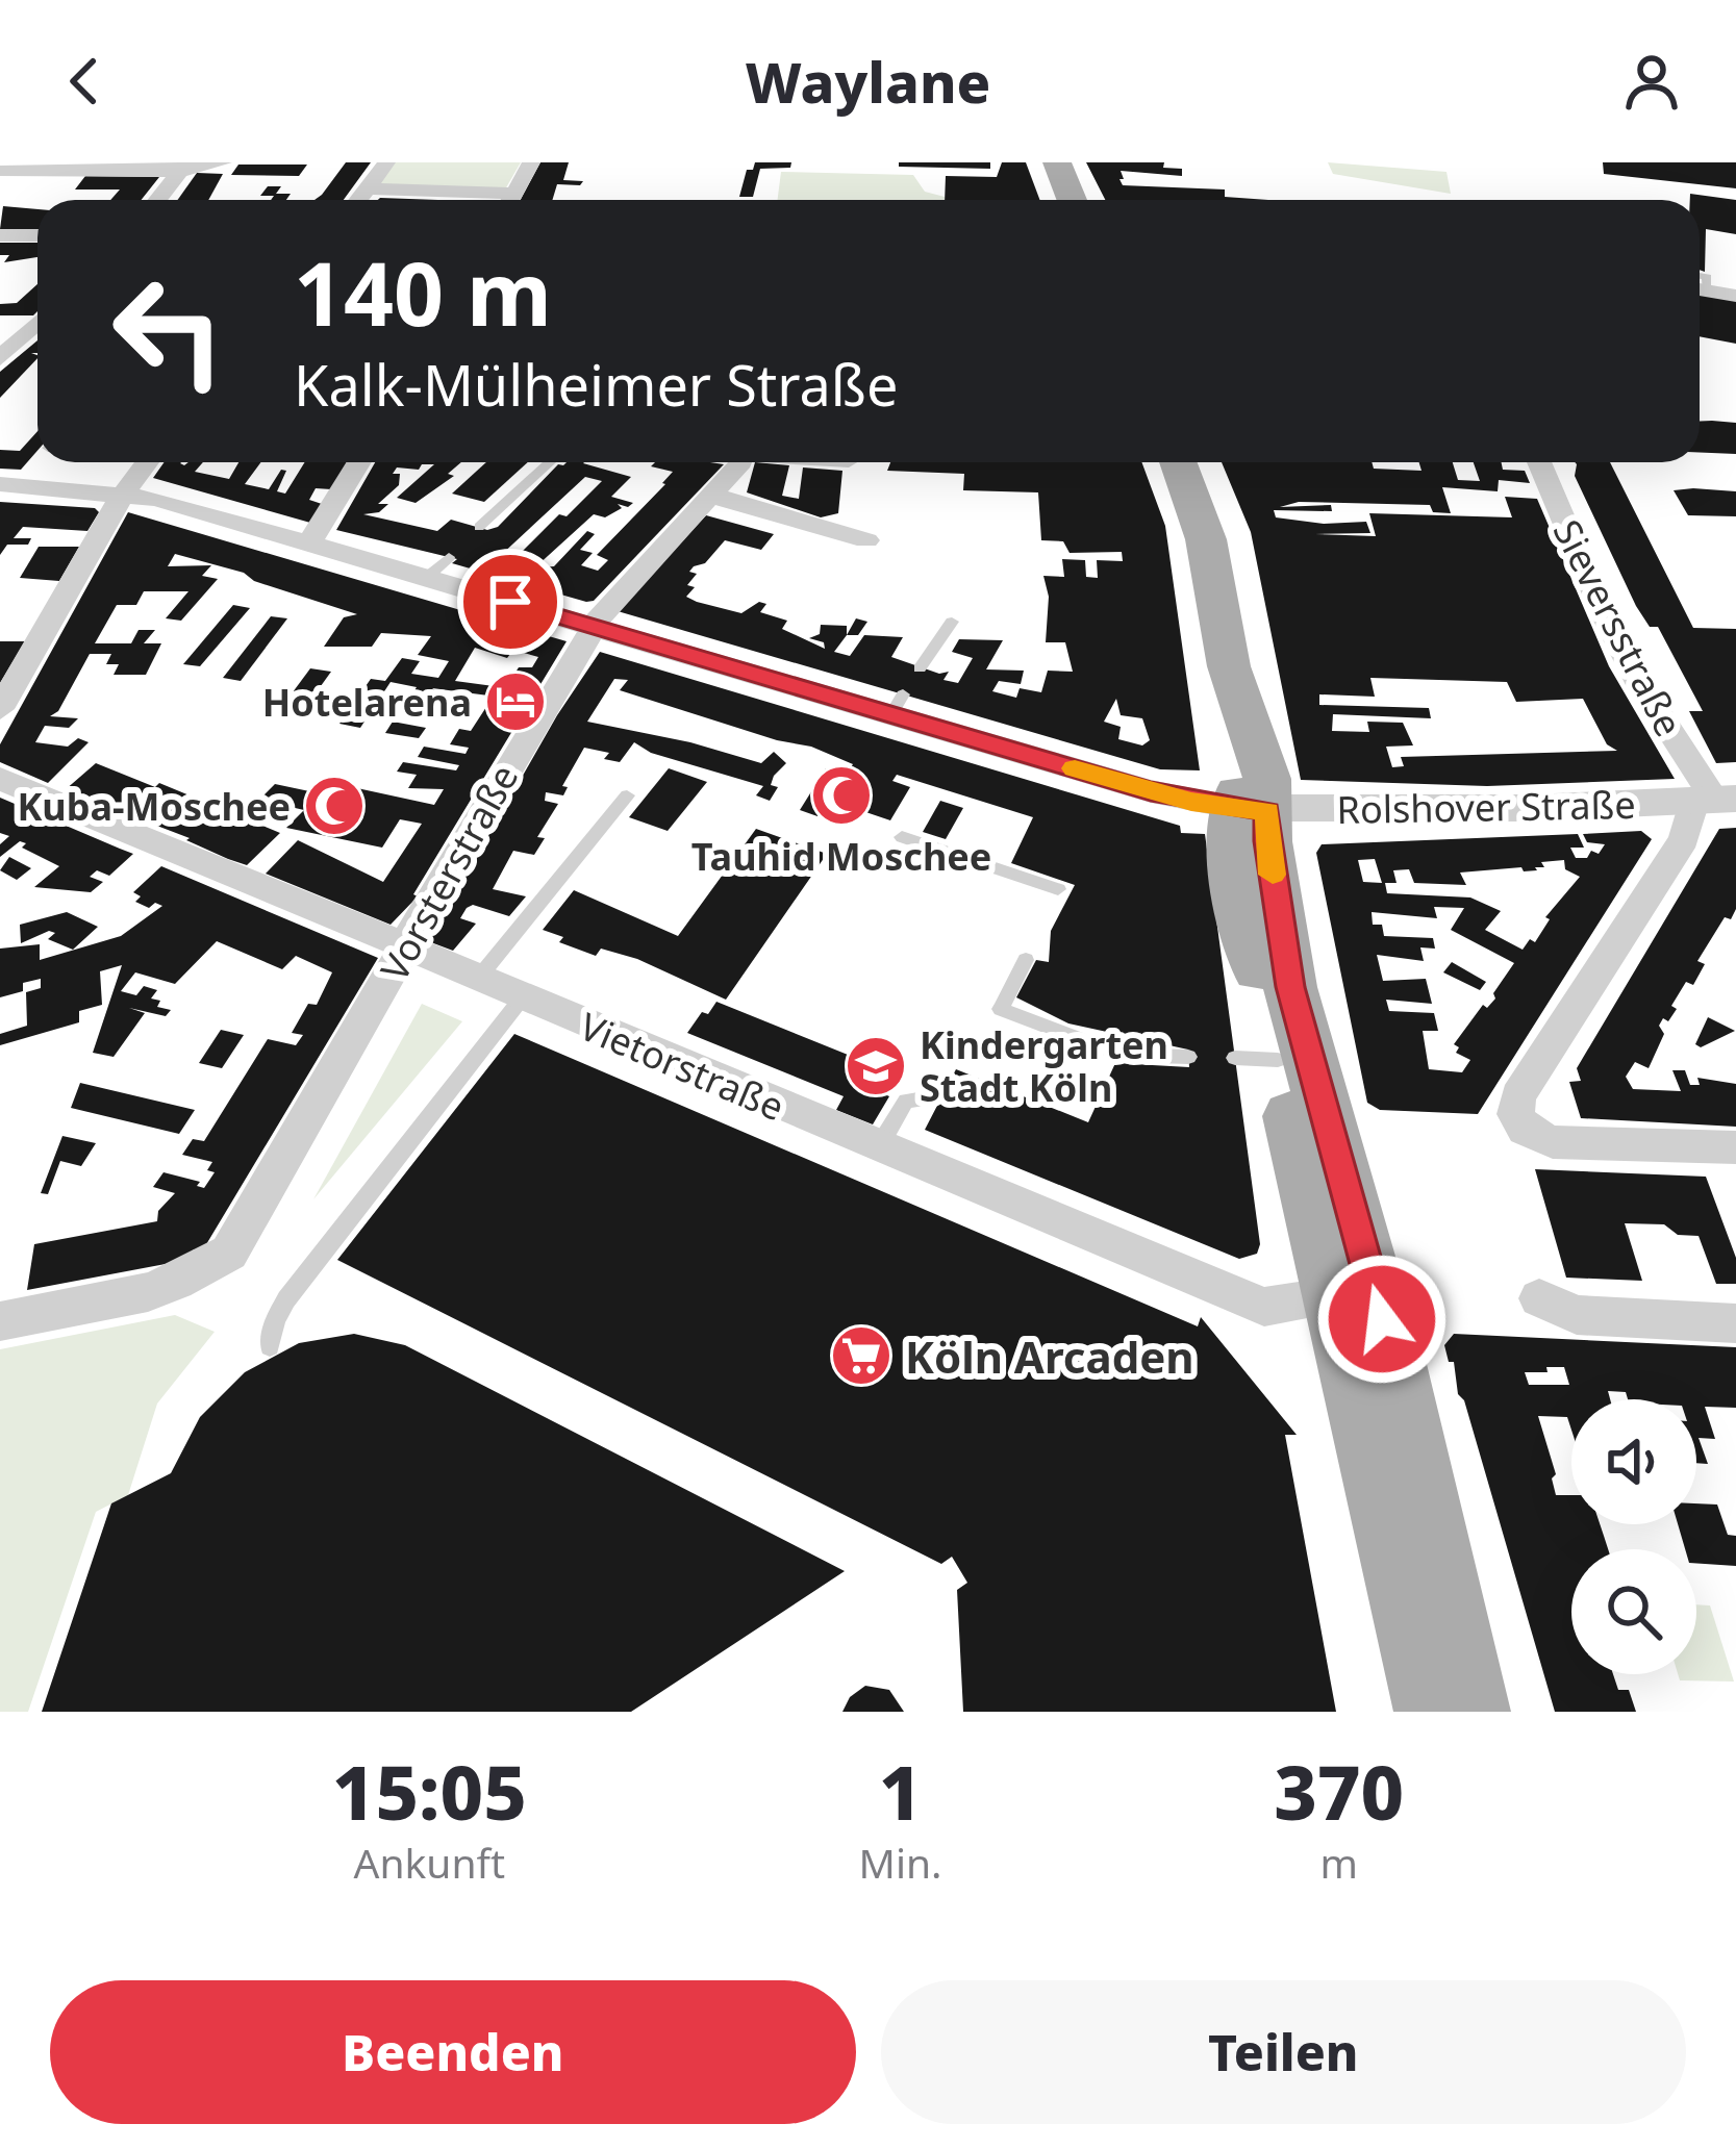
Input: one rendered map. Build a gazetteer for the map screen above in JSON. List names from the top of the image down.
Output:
{
  "streets": {
    "street": [
      "Sieversstraße",
      "Rolshover Straße",
      "Vorsterstraße",
      "Vietorstraße"
    ]
  },
  "crossings": [
    ["Sieversstraße", "Rolshover Straße"],
    ["Vorsterstraße", "Vietorstraße"]
  ],
  "places": {
    "hotel": ["Hotelarena"],
    "mosque": ["Tauhid Moschee", "Kuba-Moschee"],
    "school or university": ["Kindergarten Stadt Köln"],
    "supermarket": ["Köln Arcaden"]
  },
  "page": {
    "header": "Waylane",
    "turn": ["140 m", "Kalk-Mülheimer Straße"],
    "eta": [
      "15:05",
      "Ankunft",
      "1",
      "Min.",
      "370",
      "m"
    ],
    "buttons": ["Beenden", "Teilen"]
  }
}
